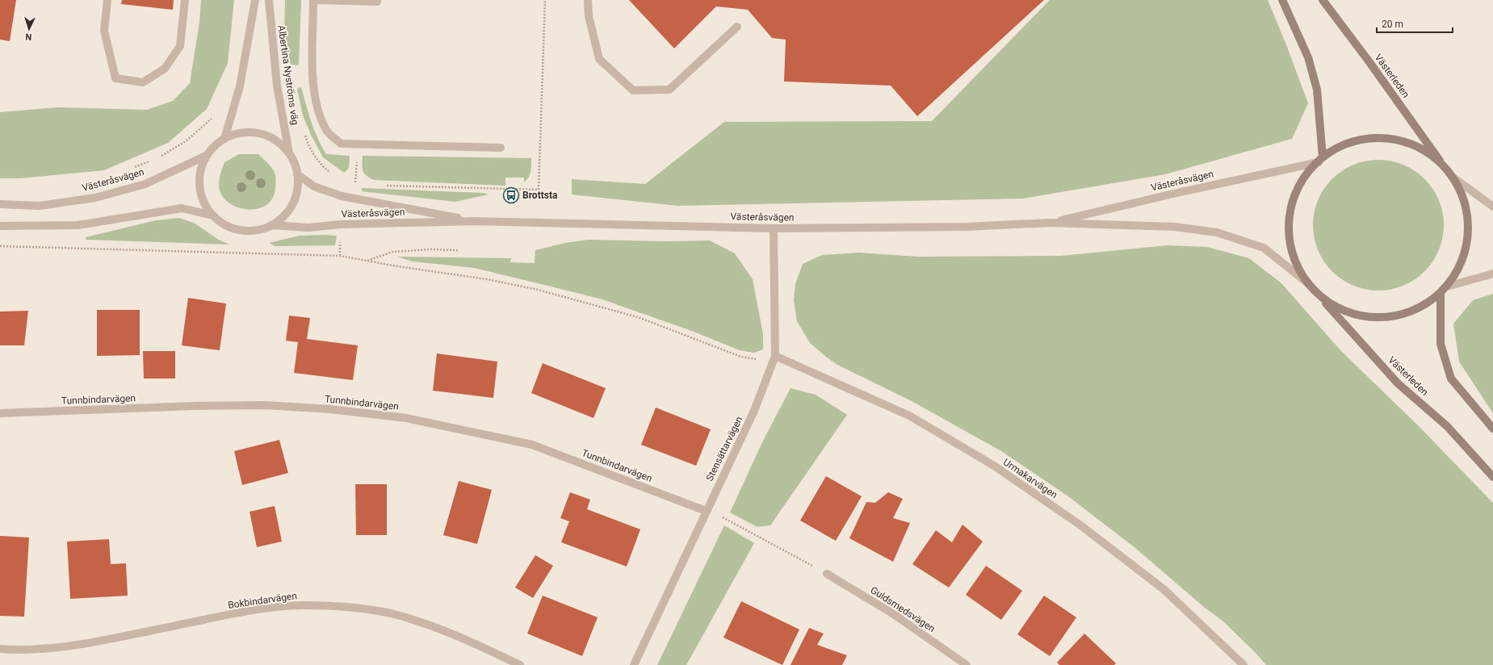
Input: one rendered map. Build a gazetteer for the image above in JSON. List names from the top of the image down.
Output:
{
  "streets": {
    "main road": ["Västerleden"],
    "street": [
      "Albertina Nyströms väg",
      "Västeråsvägen",
      "Tunnbindarvägen",
      "Stensättarvägen",
      "Urmakarvägen",
      "Bokbindarvägen",
      "Guldsmedsvägen"
    ]
  },
  "crossings": [
    ["Albertina Nyströms väg", "Västeråsvägen"],
    ["Västerleden", "Västeråsvägen"],
    ["Västeråsvägen", "Stensättarvägen"],
    ["Tunnbindarvägen", "Stensättarvägen"],
    ["Stensättarvägen", "Urmakarvägen"]
  ],
  "places": {
    "bus stop": ["Brottsta"]
  },
  "scale_bar": "20 m",
  "north": "bottom"
}
